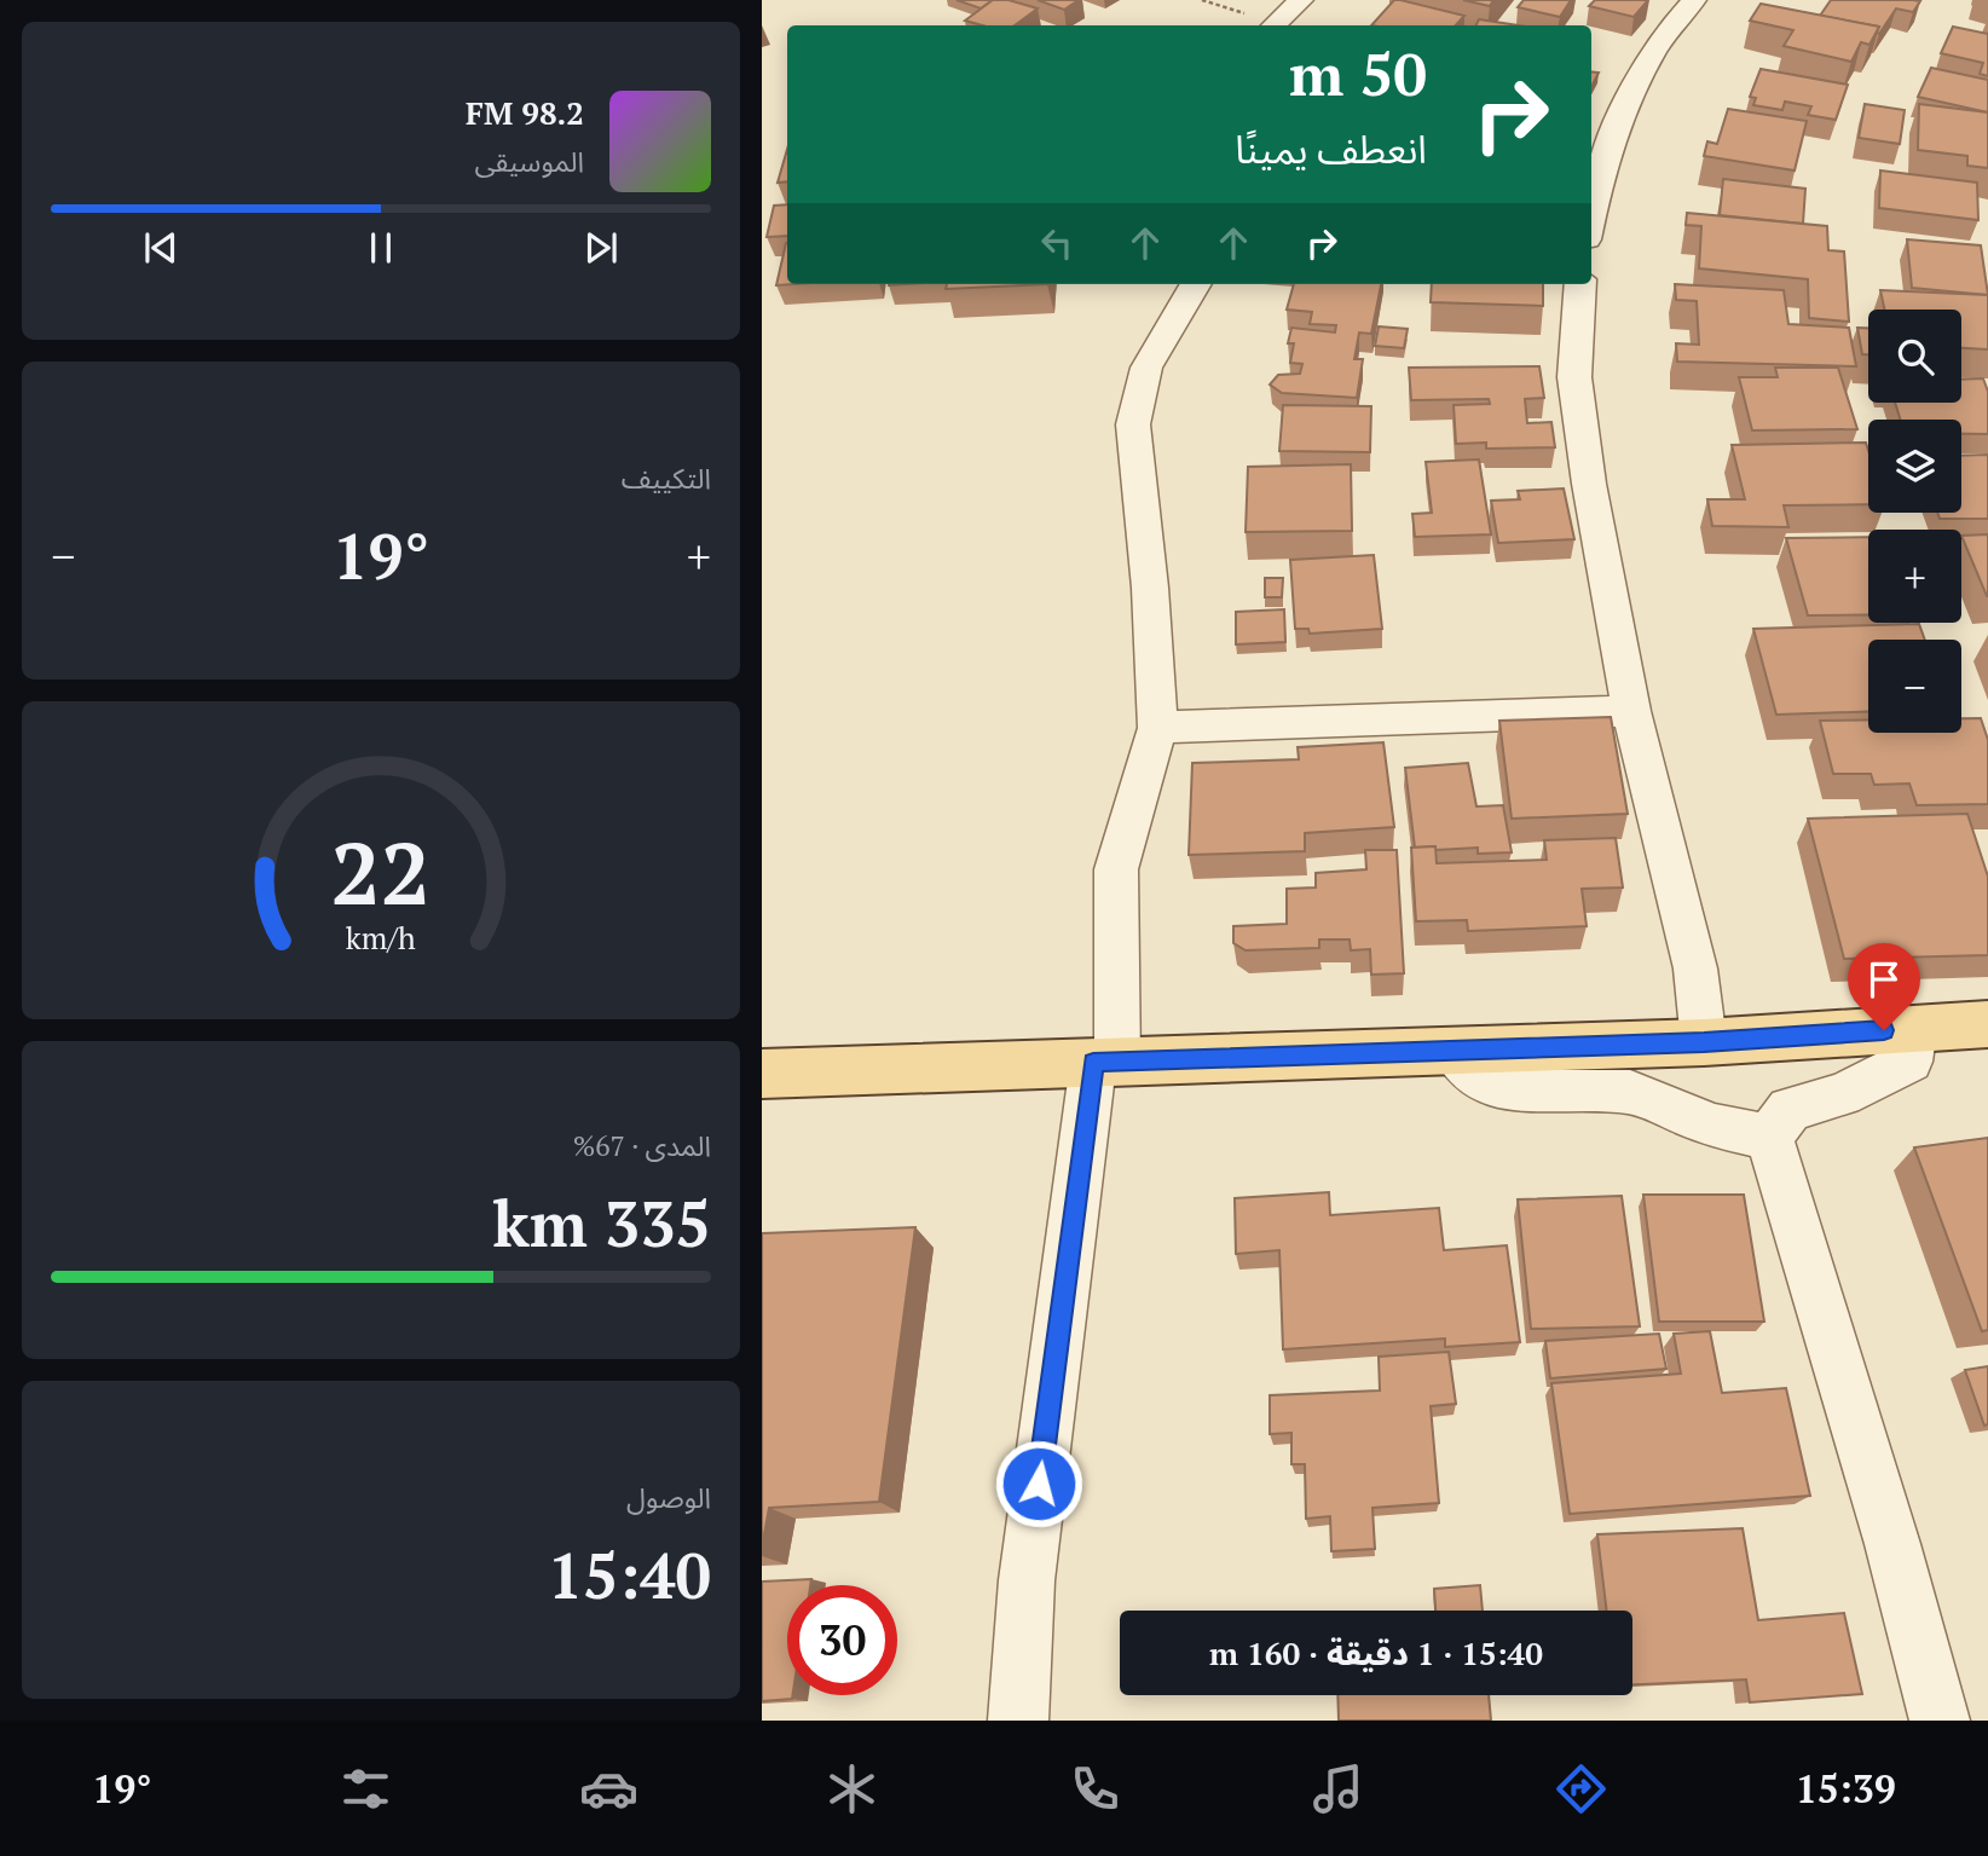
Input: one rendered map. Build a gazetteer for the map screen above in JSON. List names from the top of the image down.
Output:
{
  "page": {
    "turn": ["50 m", "انعطف يمينًا"],
    "song": ["98.2 FM", "الموسيقى"],
    "map_buttons": ["+", "−"],
    "tile": [
      "التكييف",
      ["المدى · 67%", "335 km"],
      ["الوصول", "15:40"]
    ],
    "heat": ["−", "19°", "+"],
    "limit": "30",
    "trip": "15:40 · 1 دقيقة · 160 m",
    "tabs": ["15:39", "19°"],
    "gauge": ["22", "km/h"]
  }
}
